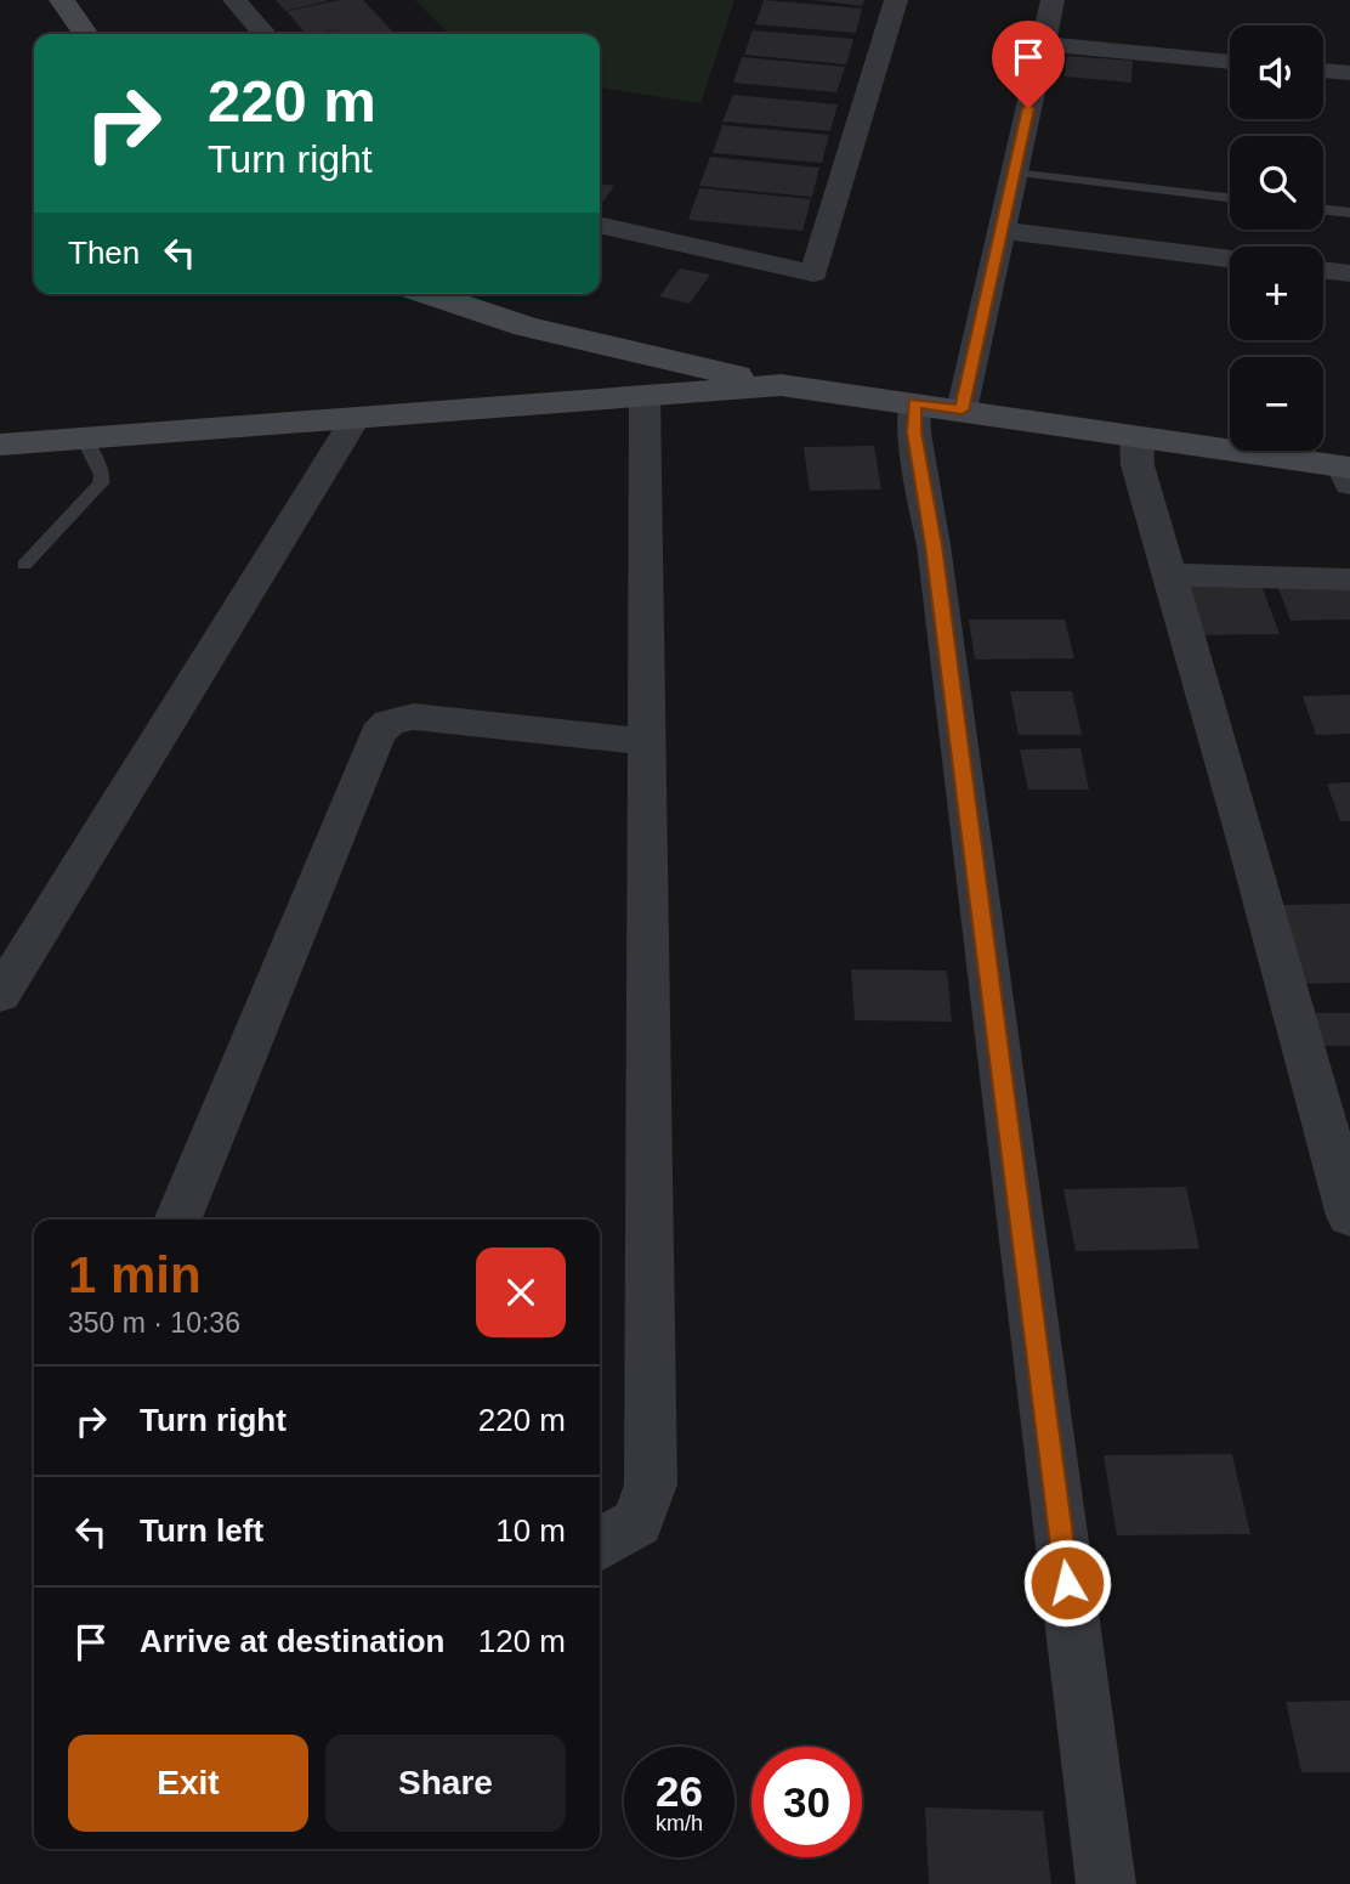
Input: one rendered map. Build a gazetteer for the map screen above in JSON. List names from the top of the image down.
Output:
{
  "page": {
    "map_buttons": ["+", "−"],
    "turn": ["220 m", "Turn right"],
    "then": "Then",
    "heading": ["1 min", "350 m · 10:36"],
    "list": [
      {
        "name": "Turn right",
        "value": "220 m"
      },
      {
        "name": "Turn left",
        "value": "10 m"
      },
      {
        "name": "Arrive at destination",
        "value": "120 m"
      }
    ],
    "buttons": ["Exit", "Share"],
    "speed": "26 km/h",
    "limit": "30"
  }
}
